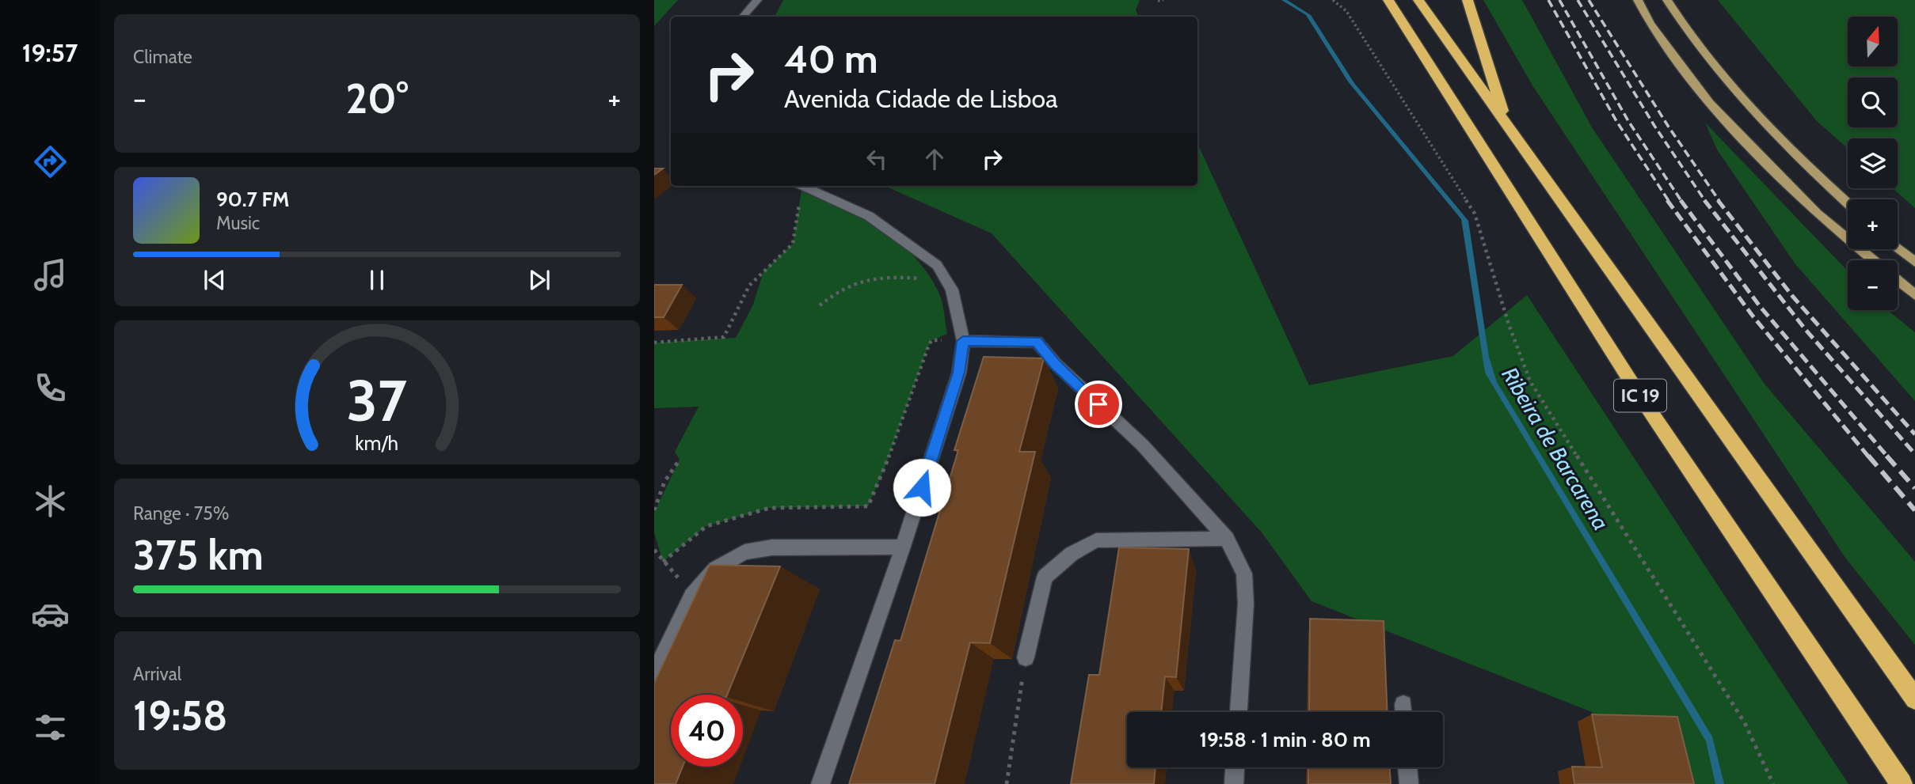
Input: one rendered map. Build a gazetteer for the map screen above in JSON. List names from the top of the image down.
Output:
{
  "streets": {
    "highway": ["IC 19"]
  },
  "water": ["Ribeira de Barcarena"],
  "north": "top",
  "page": {
    "tabs": "19:57",
    "tile": [
      "Climate",
      ["Range · 75%", "375 km"],
      ["Arrival", "19:58"]
    ],
    "map_buttons": ["+", "−"],
    "turn": ["40 m", "Avenida Cidade de Lisboa"],
    "heat": ["−", "20°", "+"],
    "song": ["90.7 FM", "Music"],
    "limit": "40",
    "trip": "19:58 · 1 min · 80 m",
    "gauge": ["37", "km/h"]
  }
}
